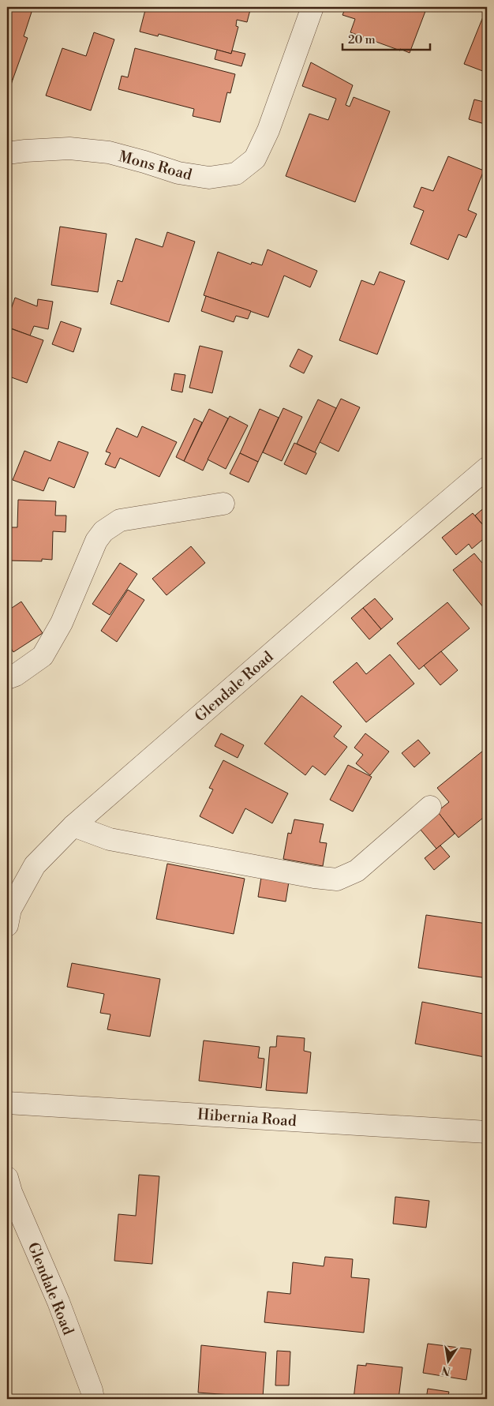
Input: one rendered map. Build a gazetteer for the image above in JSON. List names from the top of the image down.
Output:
{
  "streets": {
    "street": ["Mons Road", "Glendale Road", "Hibernia Road"]
  },
  "scale_bar": "20 m",
  "north": "bottom"
}
